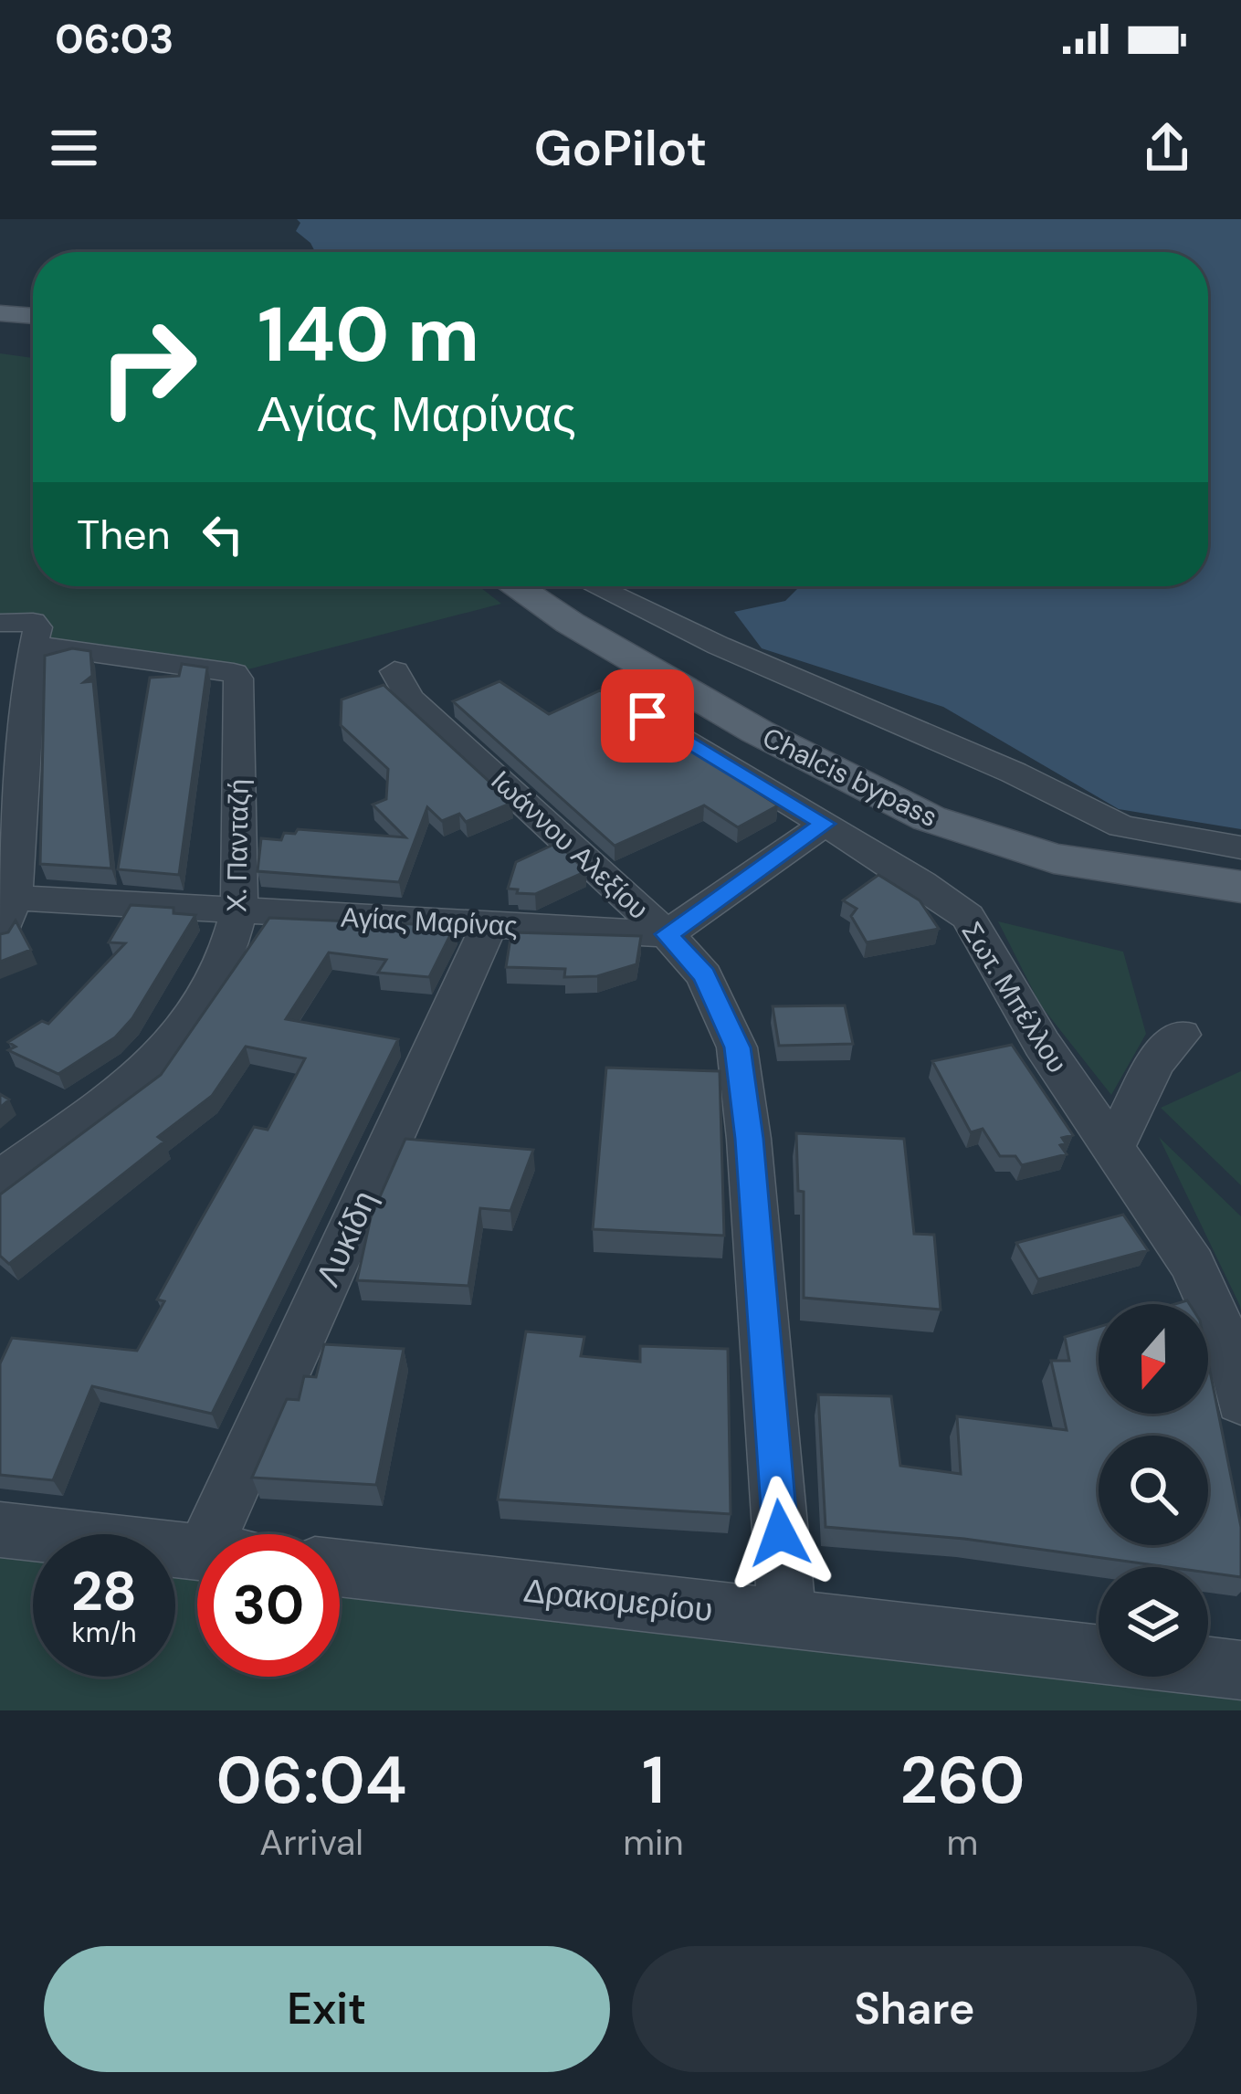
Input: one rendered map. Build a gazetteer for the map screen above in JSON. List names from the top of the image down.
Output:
{
  "streets": {
    "main road": ["Chalcis bypass"],
    "street": [
      "Ιωάννου Αλεξίου",
      "Χ. Πανταζή",
      "Αγίας Μαρίνας",
      "Σωτ. Μπέλλου",
      "Λυκίδη",
      "Δρακομερίου"
    ]
  },
  "crossings": [
    ["Ιωάννου Αλεξίου", "Αγίας Μαρίνας"],
    ["Ιωάννου Αλεξίου", "Δρακομερίου"],
    ["Χ. Πανταζή", "Αγίας Μαρίνας"],
    ["Αγίας Μαρίνας", "Λυκίδη"]
  ],
  "north": "bottom",
  "page": {
    "status": "06:03",
    "header": "GoPilot",
    "turn": ["140 m", "Αγίας Μαρίνας"],
    "then": "Then",
    "speed": "28 km/h",
    "limit": "30",
    "eta": [
      "06:04",
      "Arrival",
      "1",
      "min",
      "260",
      "m"
    ],
    "buttons": ["Exit", "Share"]
  }
}
